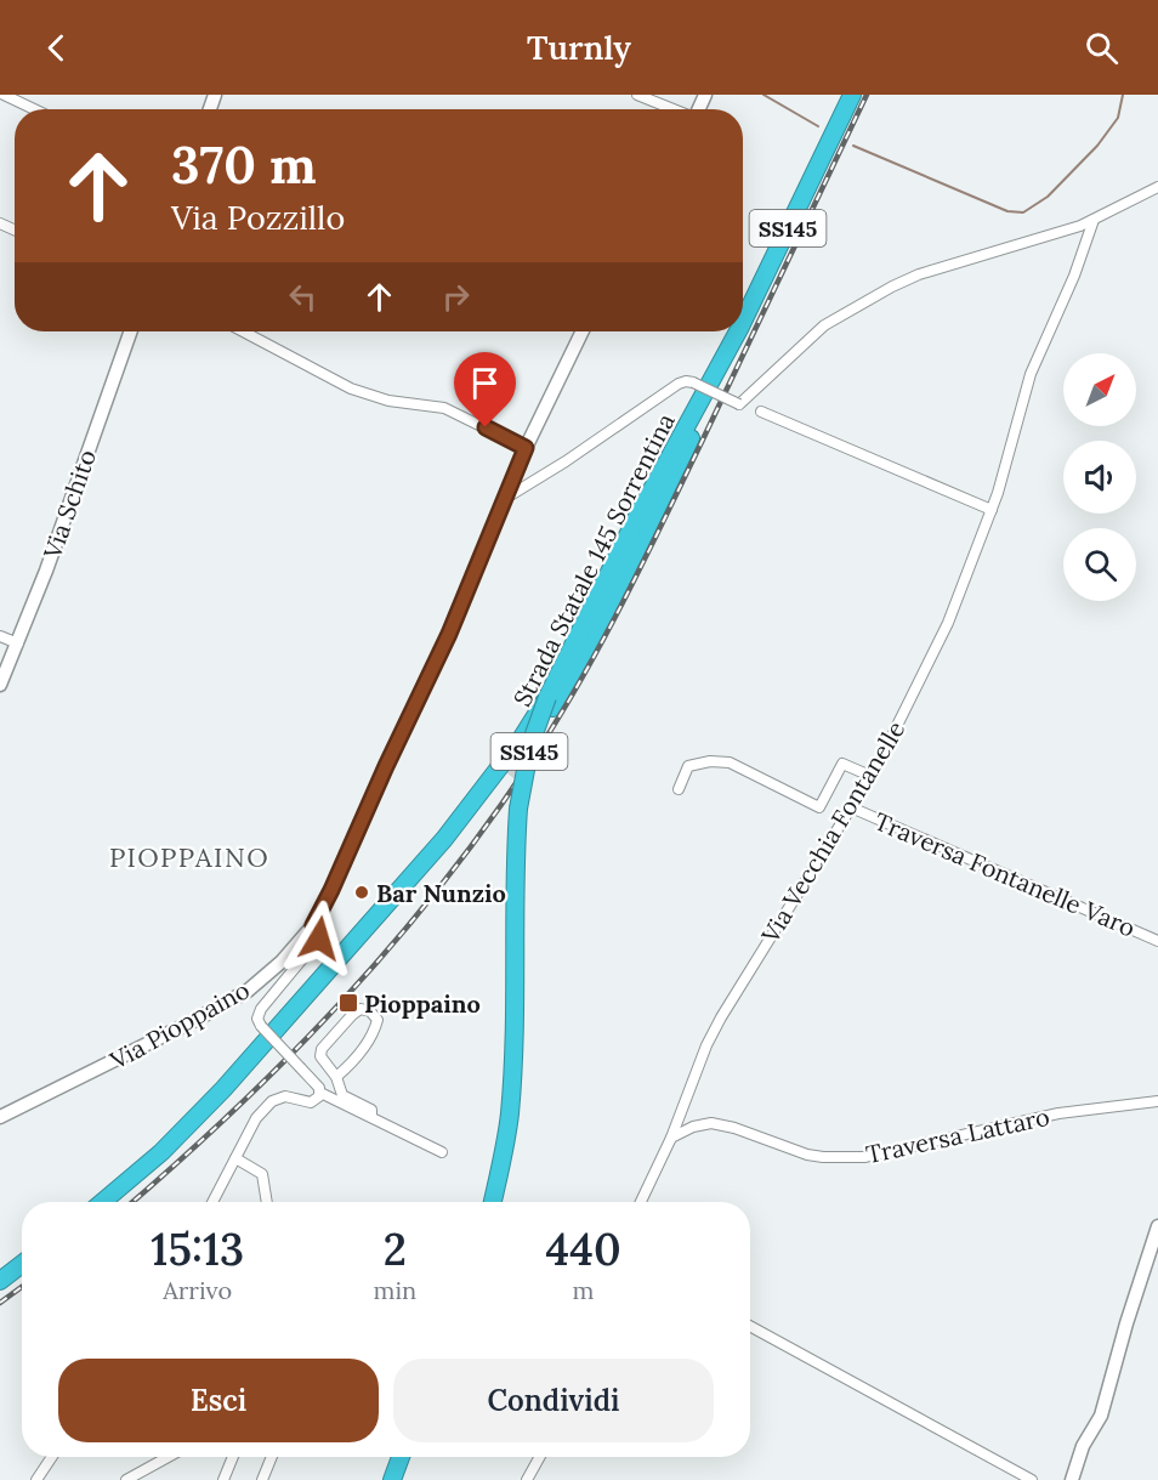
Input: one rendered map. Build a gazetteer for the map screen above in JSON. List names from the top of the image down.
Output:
{
  "streets": {
    "highway": ["SS145", "Strada Statale 145 Sorrentina"],
    "main road": ["Via Schito", "Via Pioppaino"],
    "street": ["Via Vecchia Fontanelle", "Traversa Fontanelle Varo", "Traversa Lattaro"]
  },
  "crossings": [
    ["Via Vecchia Fontanelle", "Traversa Fontanelle Varo"],
    ["Via Vecchia Fontanelle", "Traversa Lattaro"]
  ],
  "districts": ["PIOPPAINO"],
  "places": {
    "other": ["Bar Nunzio"],
    "transit": ["Pioppaino"]
  },
  "north": "top right",
  "page": {
    "header": "Turnly",
    "turn": ["370 m", "Via Pozzillo"],
    "eta": [
      "15:13",
      "Arrivo",
      "2",
      "min",
      "440",
      "m"
    ],
    "buttons": ["Esci", "Condividi"]
  }
}
